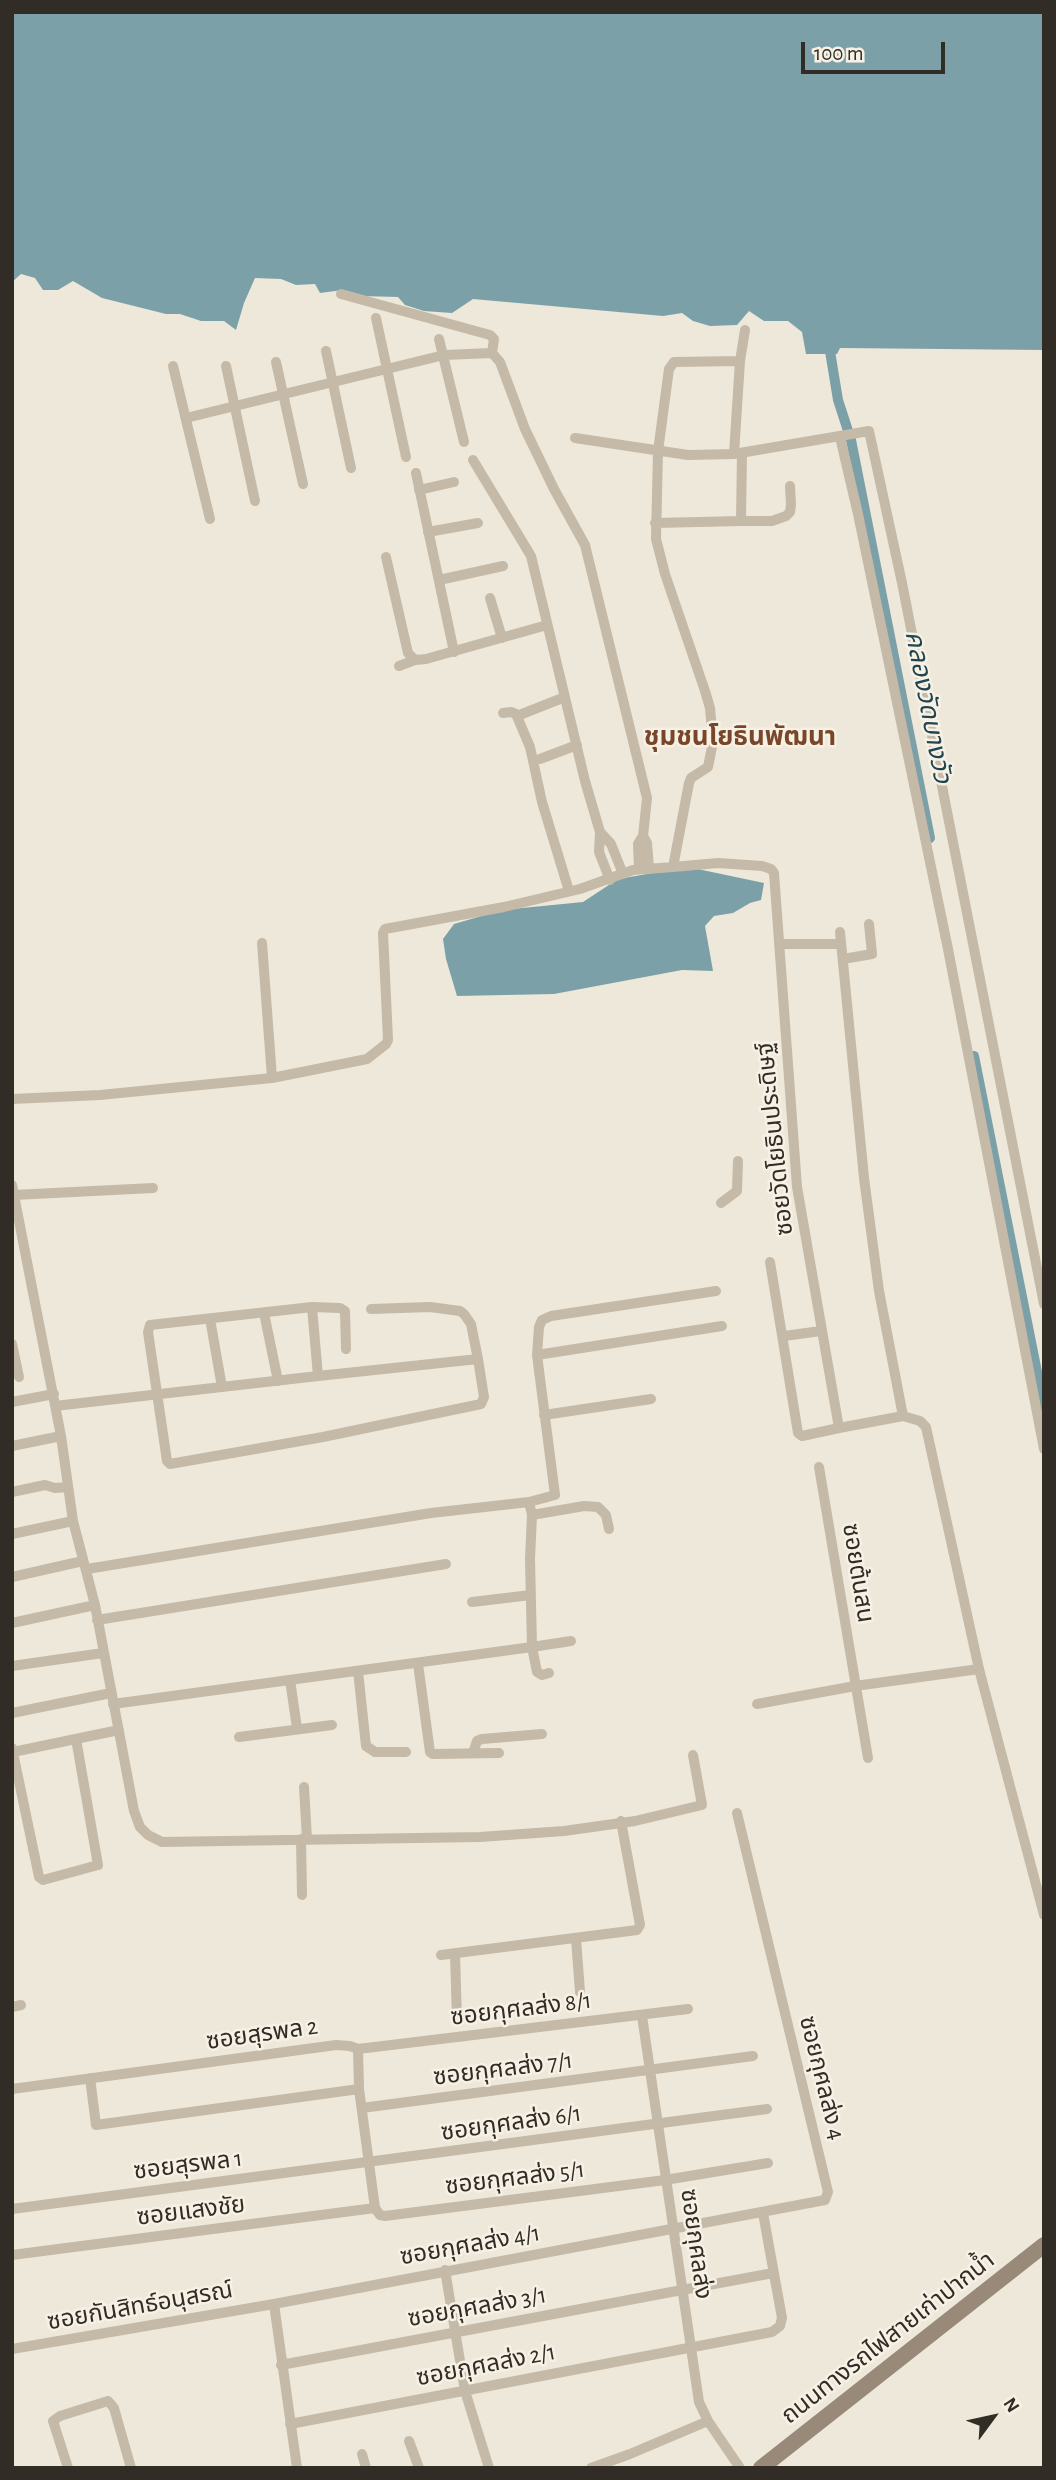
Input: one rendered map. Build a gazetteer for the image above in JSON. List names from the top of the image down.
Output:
{
  "streets": {
    "main road": ["ถนนทางรถไฟสายเก่าปากน้ำ"],
    "street": [
      "ซอยวัดโยธินประดิษฐ์",
      "ซอยต้นสน",
      "ซอยกุศลส่ง 8/1",
      "ซอยสุรพล 2",
      "ซอยกุศลส่ง 7/1",
      "ซอยกุศลส่ง 4",
      "ซอยกุศลส่ง 6/1",
      "ซอยสุรพล 1",
      "ซอยกุศลส่ง 5/1",
      "ซอยแสงชัย",
      "ซอยกุศลส่ง",
      "ซอยกุศลส่ง 4/1",
      "ซอยกันสิทธ์อนุสรณ์",
      "ซอยกุศลส่ง 3/1",
      "ซอยกุศลส่ง 2/1"
    ]
  },
  "crossings": [
    ["ซอยกุศลส่ง 8/1", "ซอยสุรพล 2"],
    ["ซอยกุศลส่ง 8/1", "ซอยกุศลส่ง"],
    ["ซอยกุศลส่ง 7/1", "ซอยกุศลส่ง"],
    ["ซอยกุศลส่ง 4", "ซอยกุศลส่ง"],
    ["ซอยกุศลส่ง 4", "ซอยกุศลส่ง 4/1"],
    ["ซอยกุศลส่ง 6/1", "ซอยสุรพล 1"],
    ["ซอยกุศลส่ง 6/1", "ซอยกุศลส่ง"],
    ["ซอยกุศลส่ง 5/1", "ซอยแสงชัย"],
    ["ซอยกุศลส่ง 5/1", "ซอยกุศลส่ง"],
    ["ซอยกุศลส่ง", "ซอยกุศลส่ง 4/1"],
    ["ซอยกุศลส่ง", "ซอยกุศลส่ง 3/1"],
    ["ซอยกุศลส่ง", "ซอยกุศลส่ง 2/1"],
    ["ซอยกุศลส่ง 4/1", "ซอยกันสิทธ์อนุสรณ์"],
    ["ซอยกุศลส่ง 3/1", "ซอยกุศลส่ง 2/1"]
  ],
  "districts": ["ชุมชนโยธินพัฒนา"],
  "water": ["คลองวัดบางวัว"],
  "scale_bar": "100 m",
  "north": "top right"
}
